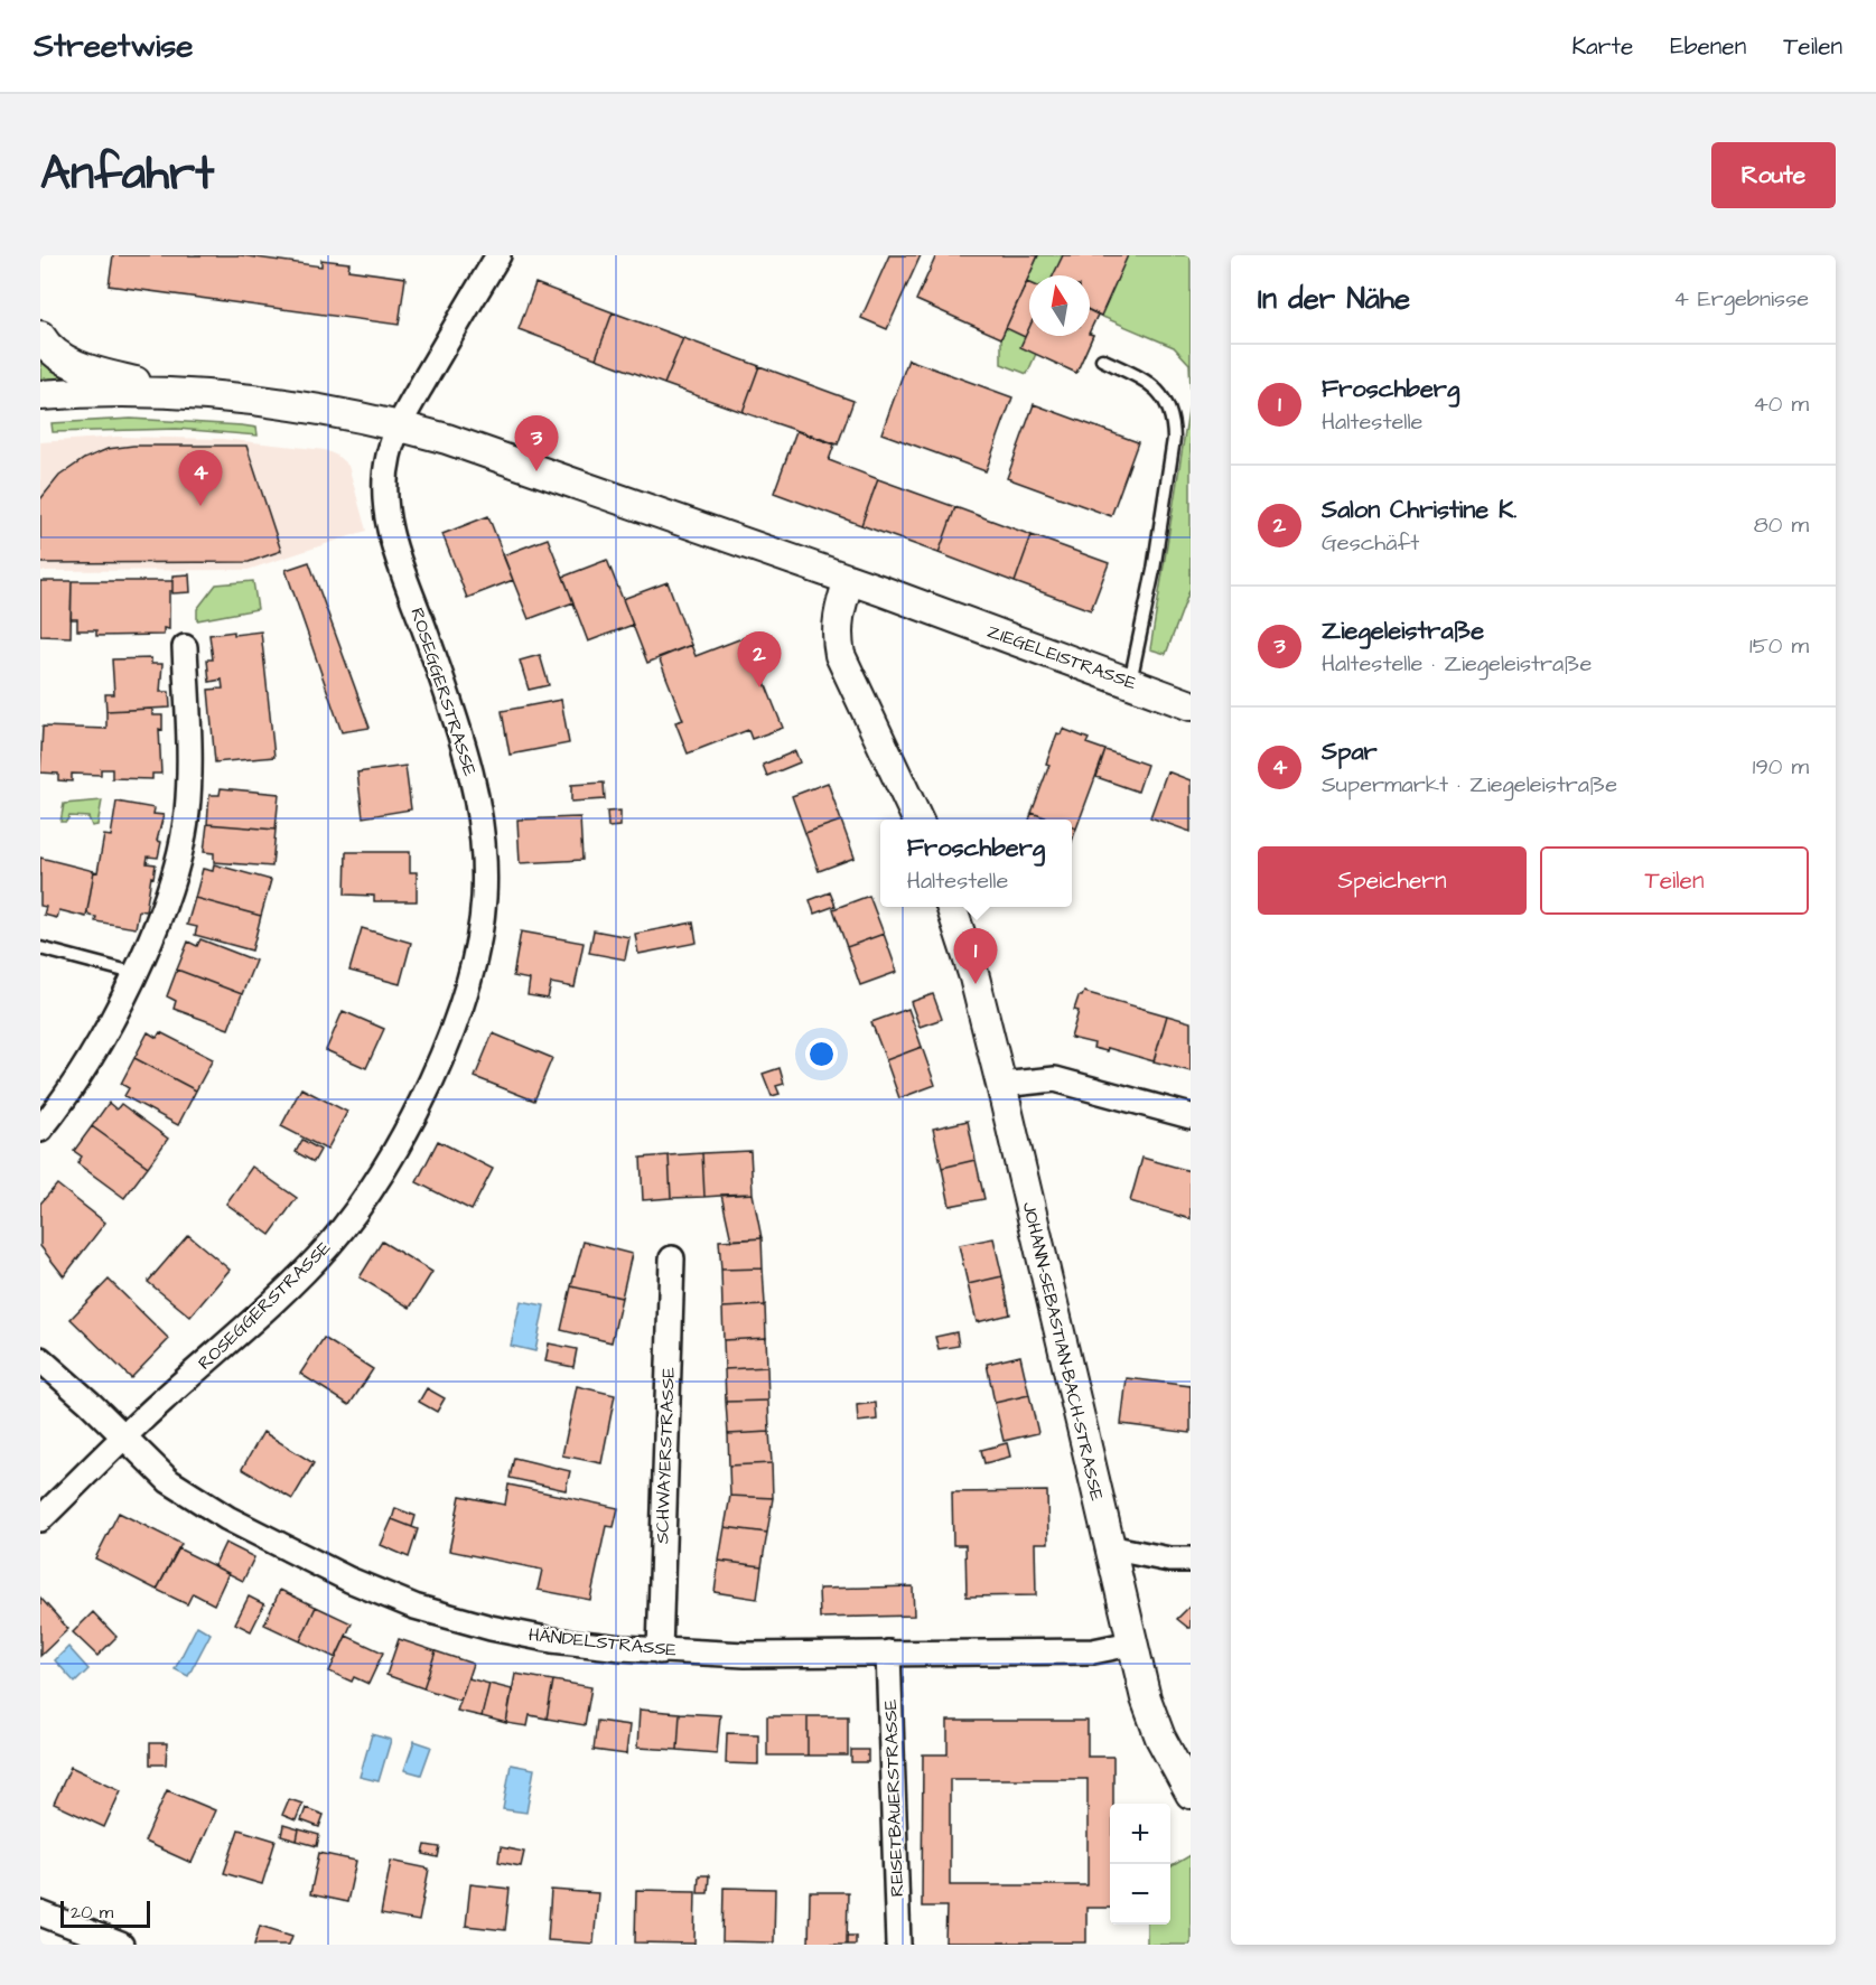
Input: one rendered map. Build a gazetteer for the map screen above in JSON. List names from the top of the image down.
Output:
{
  "streets": {
    "street": [
      "ZIEGELEISTRASSE",
      "ROSEGGERSTRASSE",
      "JOHANN-SEBASTIAN-BACH-STRASSE",
      "SCHWAYERSTRASSE",
      "HÄNDELSTRASSE",
      "REISETBAUERSTRASSE"
    ]
  },
  "crossings": [
    ["ZIEGELEISTRASSE", "ROSEGGERSTRASSE"],
    ["ROSEGGERSTRASSE", "HÄNDELSTRASSE"],
    ["JOHANN-SEBASTIAN-BACH-STRASSE", "HÄNDELSTRASSE"],
    ["SCHWAYERSTRASSE", "HÄNDELSTRASSE"],
    ["HÄNDELSTRASSE", "REISETBAUERSTRASSE"]
  ],
  "scale_bar": "20 m",
  "north": "top",
  "page": {
    "header": "Streetwise",
    "nav": ["Karte", "Ebenen", "Teilen"],
    "title": "Anfahrt",
    "buttons": [
      "Route",
      ["Speichern", "Teilen"]
    ],
    "heading": ["In der Nähe", "4 Ergebnisse"],
    "list": [
      {
        "mark": "1",
        "name": "Froschberg",
        "note": "Haltestelle",
        "value": "40 m"
      },
      {
        "mark": "2",
        "name": "Salon Christine K.",
        "note": "Geschäft",
        "value": "80 m"
      },
      {
        "mark": "3",
        "name": "Ziegeleistraße",
        "note": "Haltestelle · Ziegeleistraße",
        "value": "150 m"
      },
      {
        "mark": "4",
        "name": "Spar",
        "note": "Supermarkt · Ziegeleistraße",
        "value": "190 m"
      }
    ],
    "pins": [
      "3",
      "4",
      "2",
      "1"
    ],
    "popup": ["Froschberg", "Haltestelle"],
    "map_buttons": ["+", "−"],
    "scale": "20 m"
  }
}
